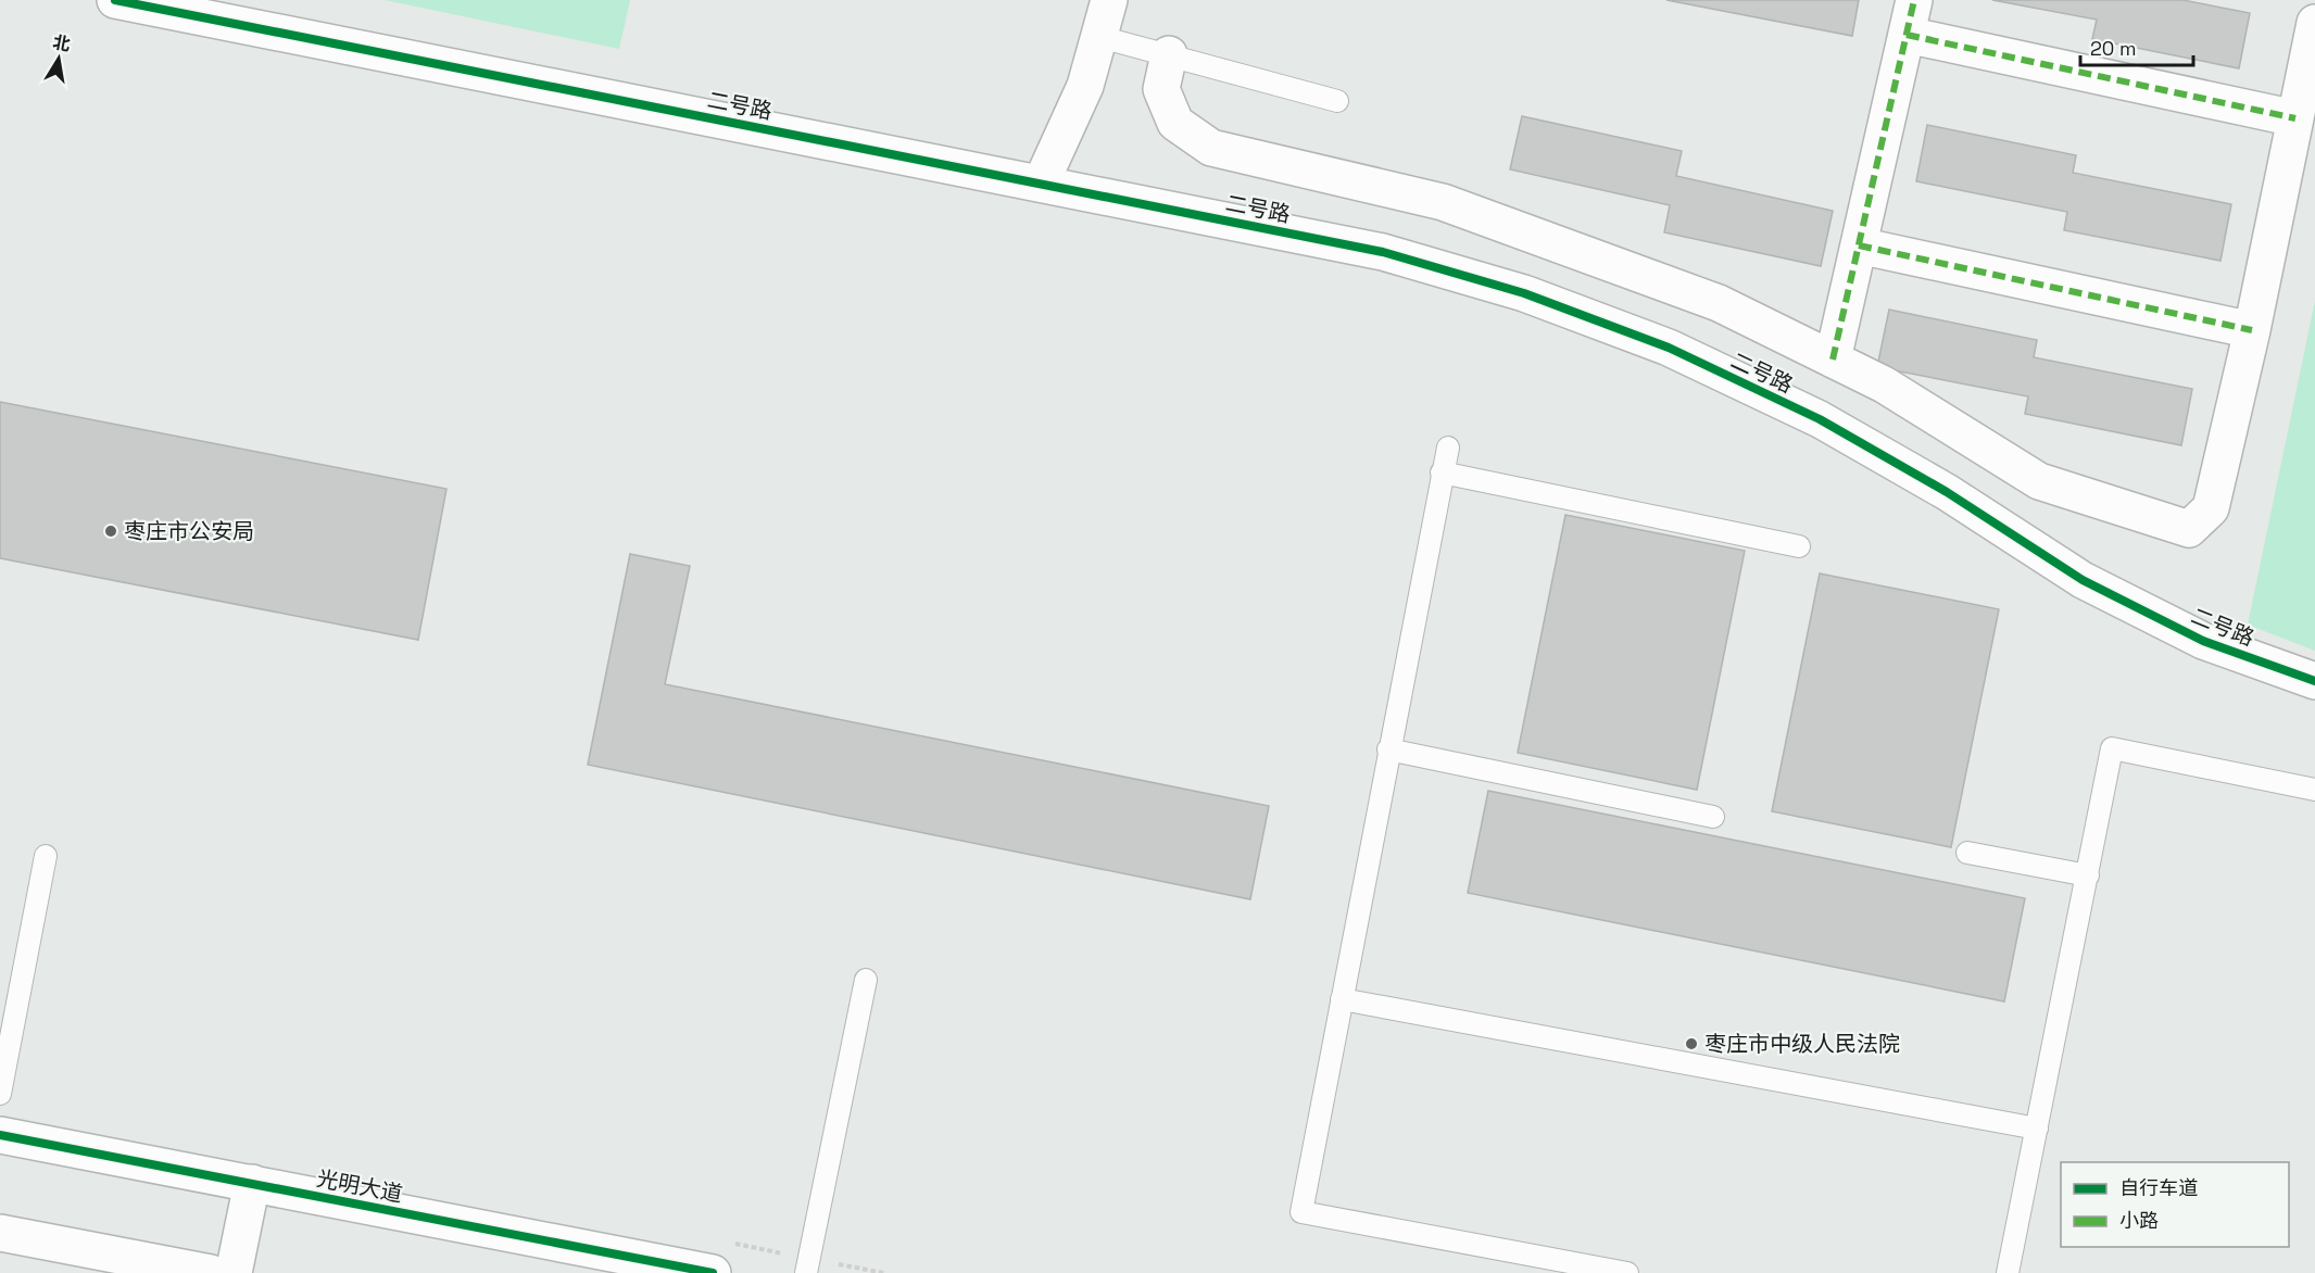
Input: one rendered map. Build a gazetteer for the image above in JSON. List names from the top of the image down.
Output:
{
  "streets": {
    "street": ["二号路", "光明大道"]
  },
  "places": ["枣庄市公安局", "枣庄市中级人民法院"],
  "legend": ["自行车道", "小路"],
  "scale_bar": "20 m",
  "north": "top"
}
